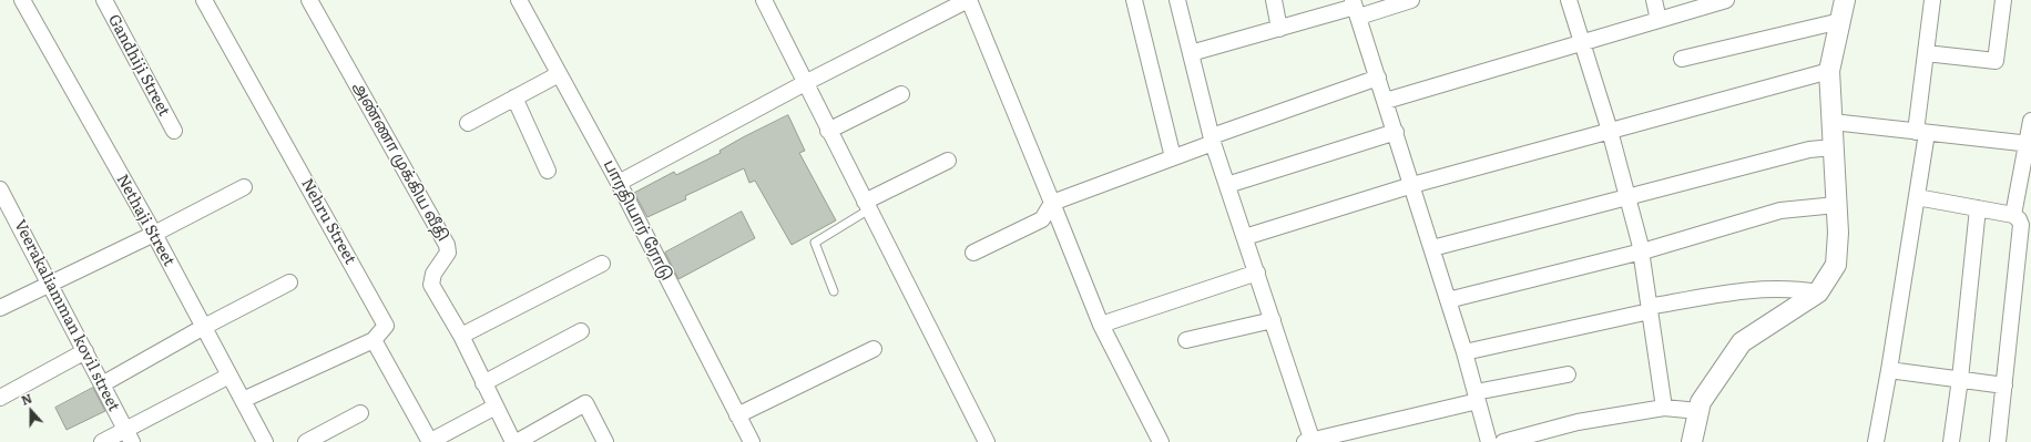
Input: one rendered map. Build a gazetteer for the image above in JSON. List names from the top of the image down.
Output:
{
  "streets": {
    "street": [
      "Gandhiji Street",
      "அண்ணா முக்கிய வீதி",
      "Nethaji Street",
      "பாரதியார் ரோடு",
      "Nehru Street",
      "Veerakaliamman kovil street"
    ]
  },
  "north": "top"
}
